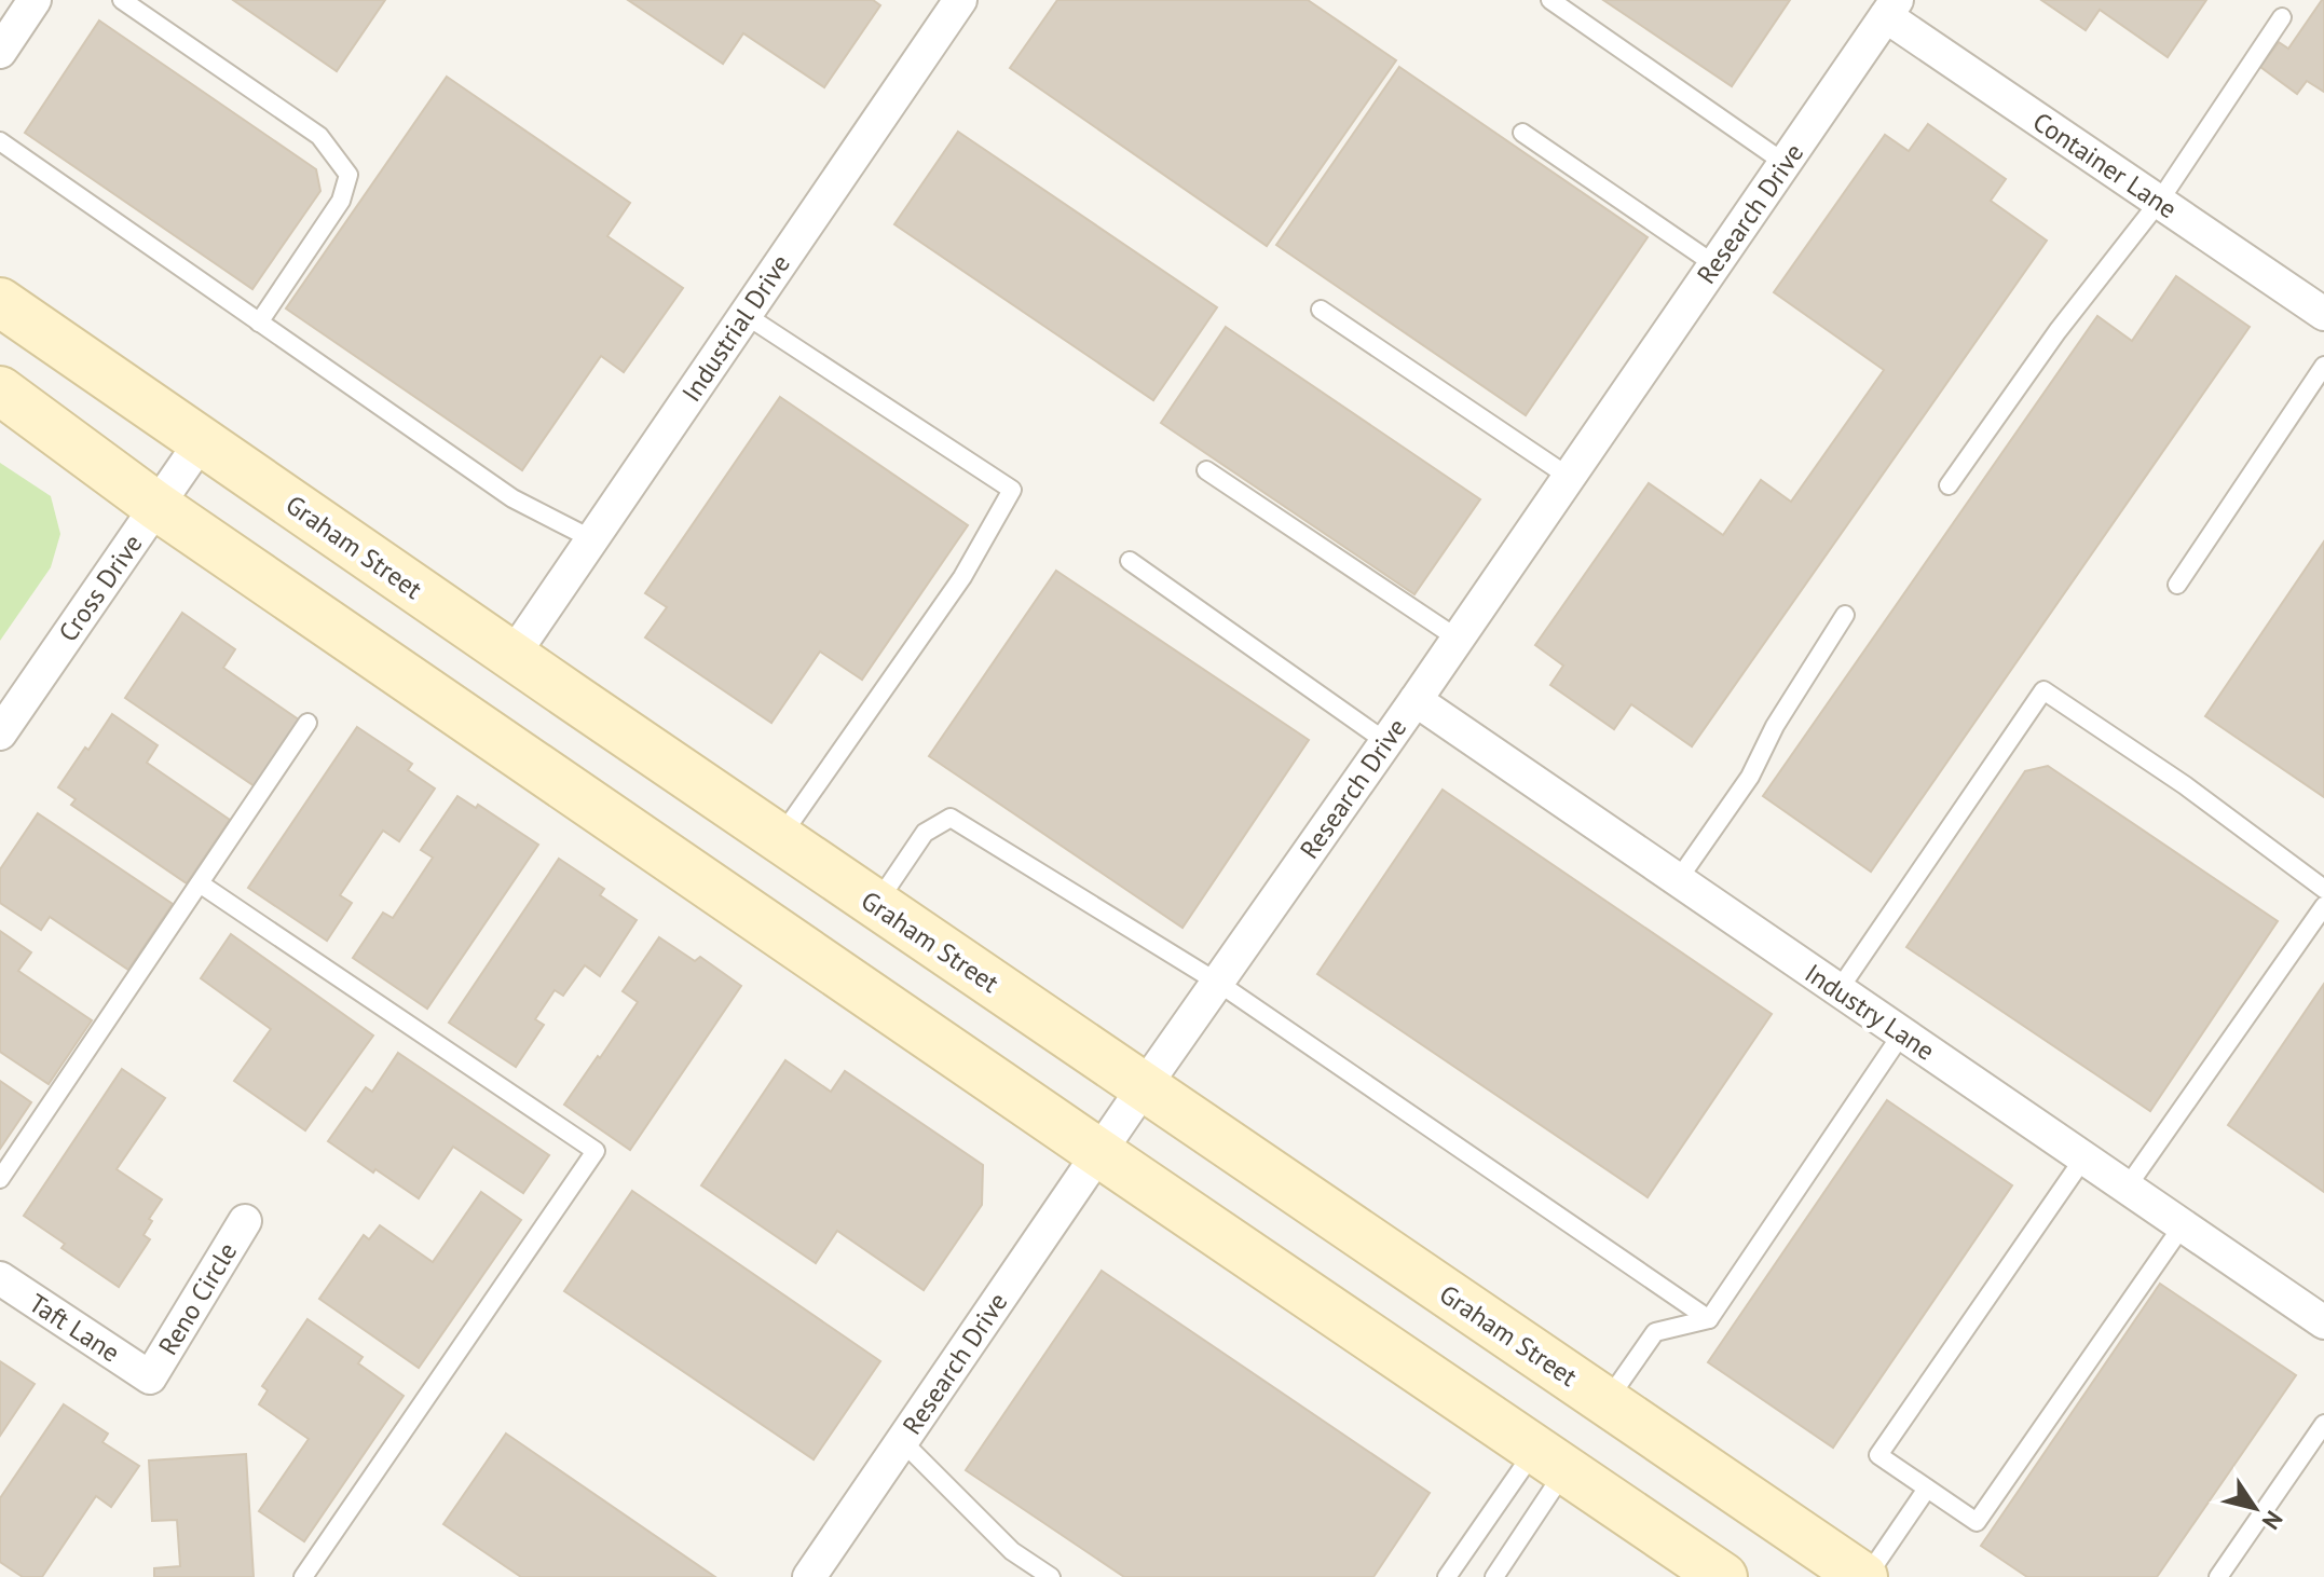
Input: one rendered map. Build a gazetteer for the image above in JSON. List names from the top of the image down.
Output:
{
  "streets": {
    "street": [
      "Container Lane",
      "Research Drive",
      "Industrial Drive",
      "Graham Street",
      "Cross Drive",
      "Industry Lane",
      "Reno Circle",
      "Taft Lane"
    ]
  },
  "crossings": [
    ["Container Lane", "Research Drive"],
    ["Research Drive", "Graham Street"],
    ["Research Drive", "Industry Lane"],
    ["Industrial Drive", "Graham Street"],
    ["Graham Street", "Cross Drive"],
    ["Reno Circle", "Taft Lane"]
  ],
  "north": "bottom right"
}
